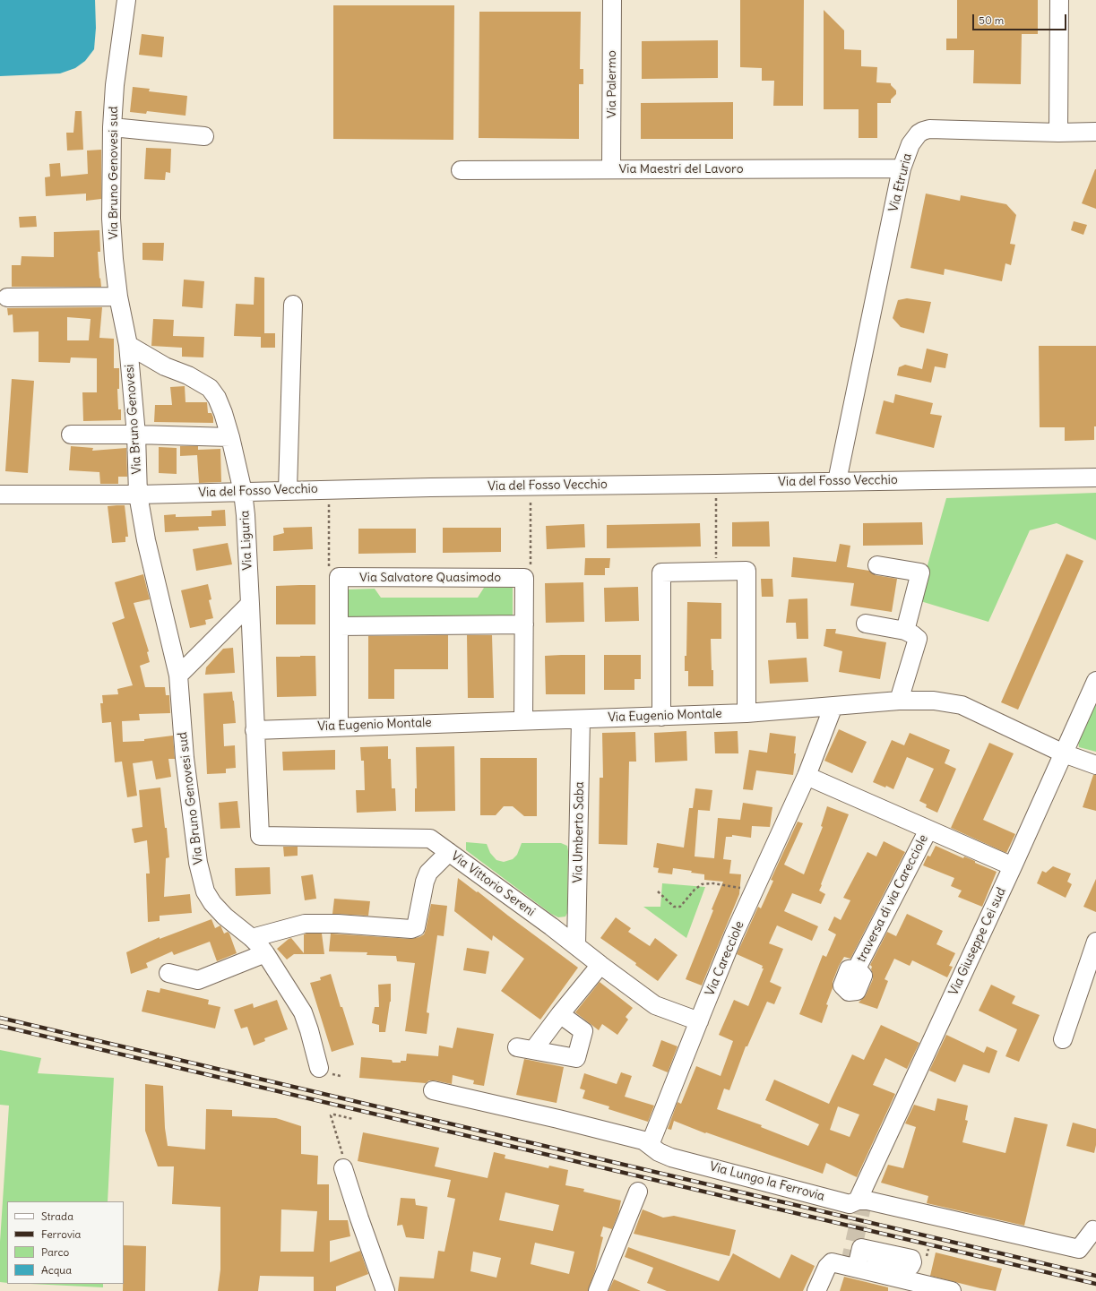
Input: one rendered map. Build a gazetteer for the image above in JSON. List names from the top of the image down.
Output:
{
  "streets": {
    "street": [
      "Via Palermo",
      "Via Maestri del Lavoro",
      "Via Bruno Genovesi sud",
      "Via Etruria",
      "Via Bruno Genovesi",
      "Via del Fosso Vecchio",
      "Via Liguria",
      "Via Salvatore Quasimodo",
      "Via Eugenio Montale",
      "Via Umberto Saba",
      "Via Vittorio Sereni",
      "traversa di via Carecciole",
      "Via Giuseppe Cei sud",
      "Via Carecciole",
      "Via Lungo la Ferrovia"
    ]
  },
  "crossings": [
    ["Via Palermo", "Via Maestri del Lavoro"],
    ["Via Maestri del Lavoro", "Via Etruria"],
    ["Via Bruno Genovesi sud", "Via Bruno Genovesi"],
    ["Via Bruno Genovesi sud", "Via del Fosso Vecchio"],
    ["Via Bruno Genovesi sud", "Via Liguria"],
    ["Via Etruria", "Via del Fosso Vecchio"],
    ["Via Bruno Genovesi", "Via del Fosso Vecchio"],
    ["Via Bruno Genovesi", "Via Liguria"],
    ["Via del Fosso Vecchio", "Via Liguria"],
    ["Via Eugenio Montale", "Via Umberto Saba"],
    ["Via Eugenio Montale", "Via Vittorio Sereni"],
    ["Via Eugenio Montale", "Via Giuseppe Cei sud"],
    ["Via Eugenio Montale", "Via Carecciole"],
    ["Via Umberto Saba", "Via Vittorio Sereni"],
    ["Via Vittorio Sereni", "Via Carecciole"],
    ["Via Giuseppe Cei sud", "Via Lungo la Ferrovia"],
    ["Via Carecciole", "Via Lungo la Ferrovia"]
  ],
  "legend": [
    "Strada",
    "Ferrovia",
    "Parco",
    "Acqua"
  ],
  "scale_bar": "50 m"
}
